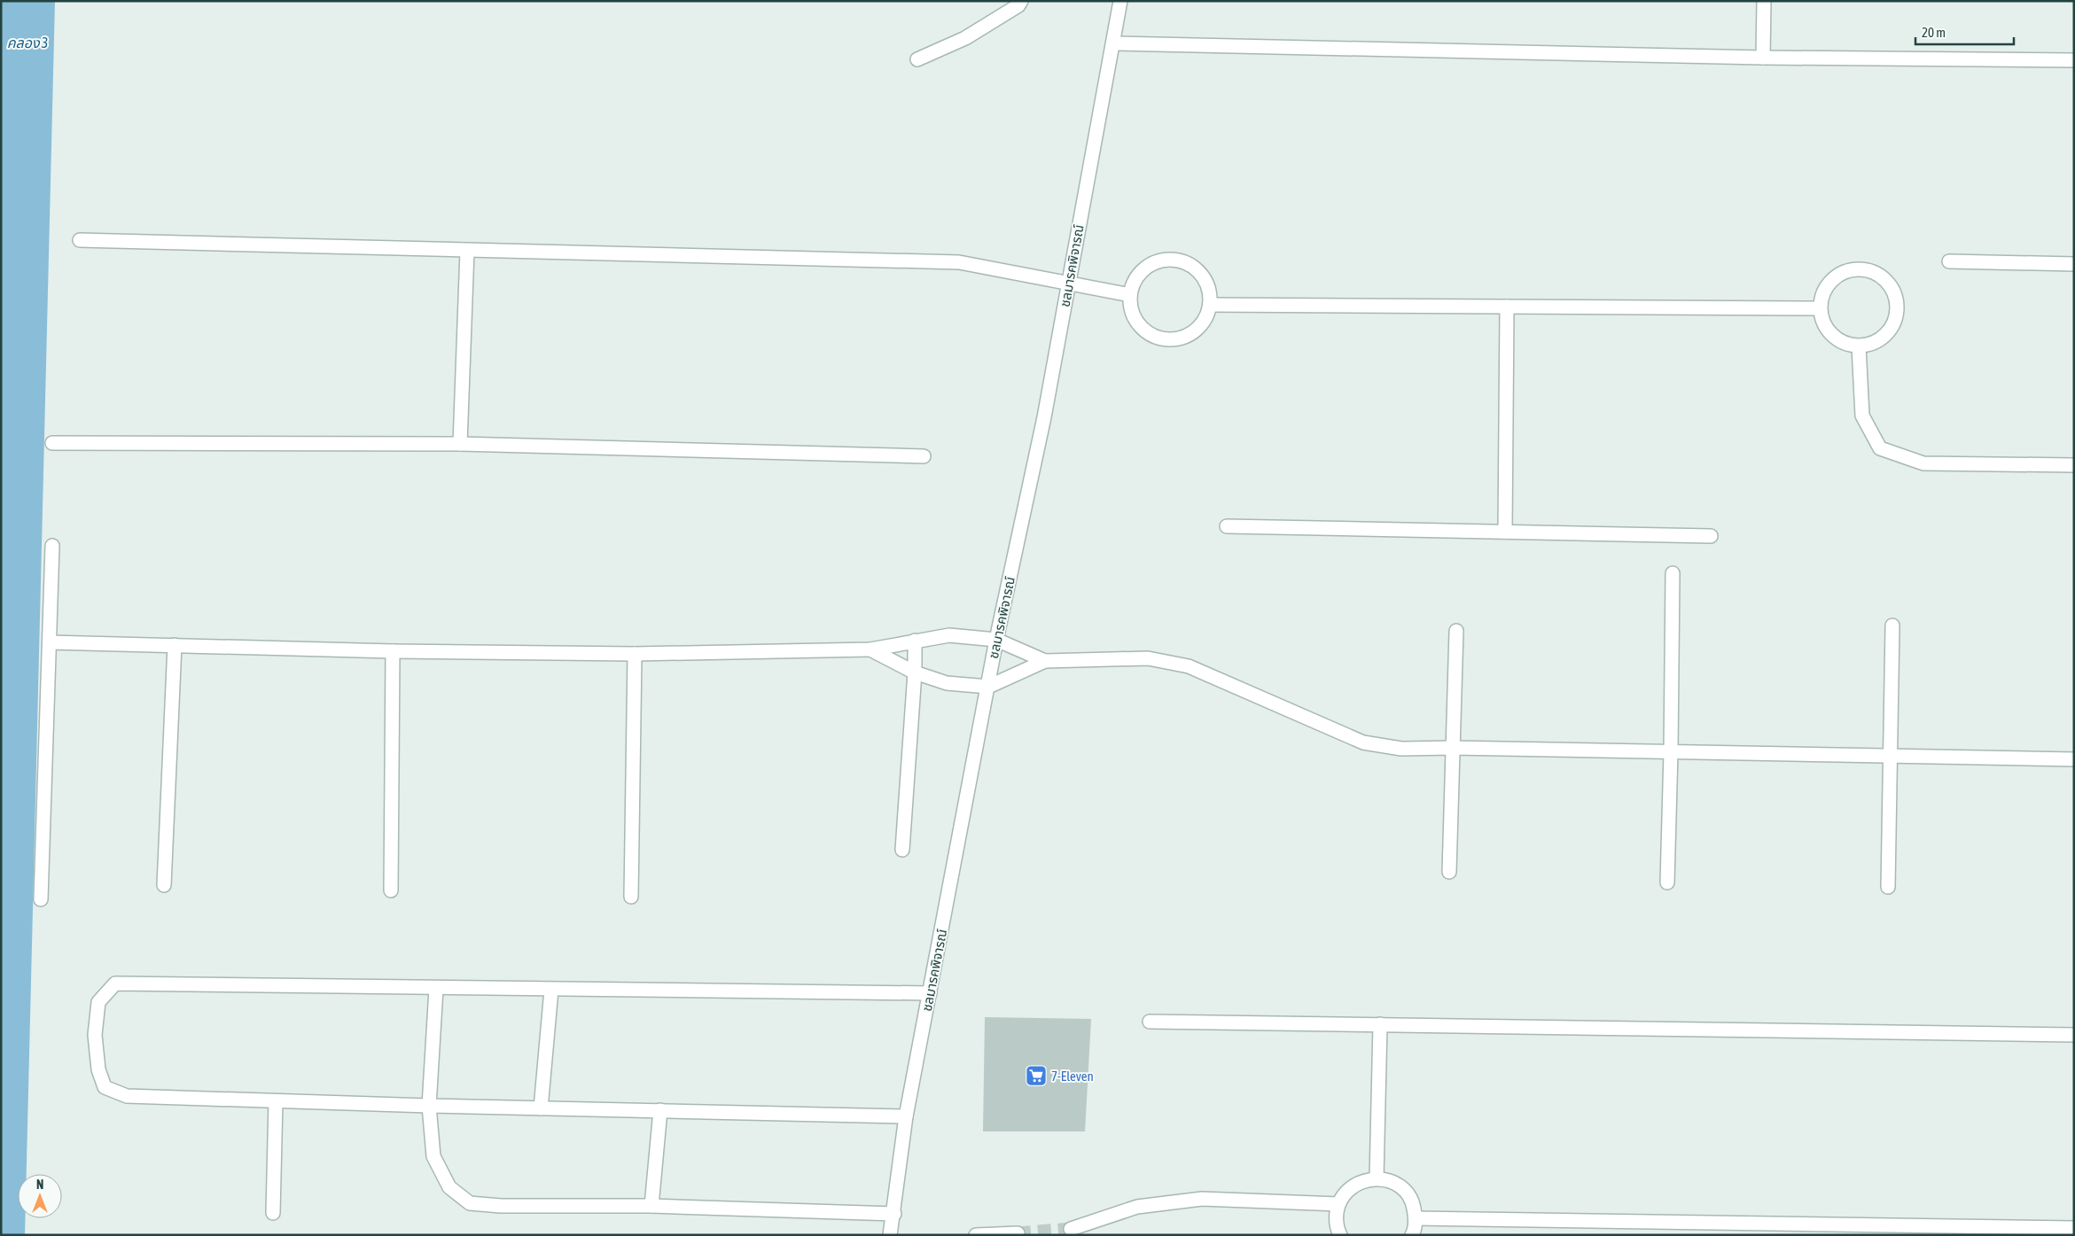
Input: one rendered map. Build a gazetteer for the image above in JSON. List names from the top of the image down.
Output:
{
  "streets": {
    "street": ["ชลมารคพิจารณ์"]
  },
  "water": ["คลอง 3"],
  "places": {
    "supermarket": ["7-Eleven"]
  },
  "scale_bar": "20 m",
  "north": "top"
}
